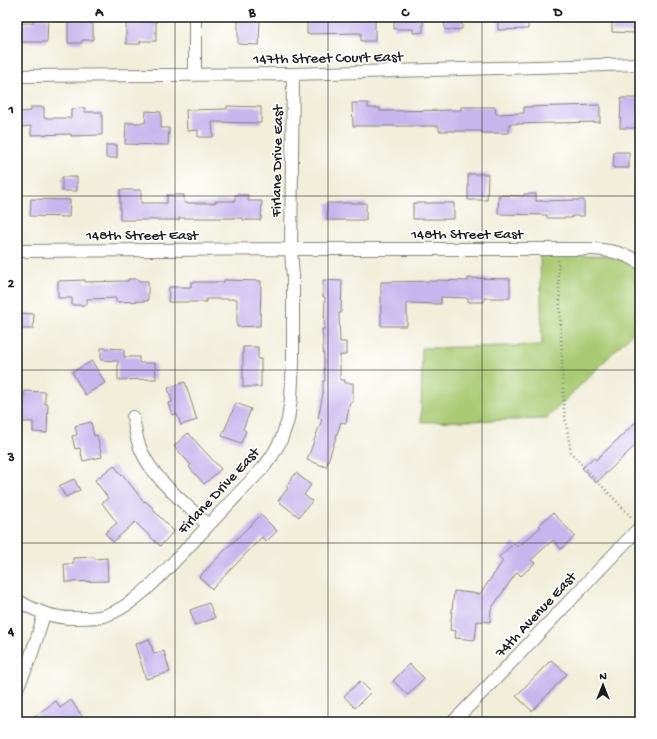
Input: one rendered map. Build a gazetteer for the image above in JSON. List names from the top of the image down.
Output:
{
  "streets": {
    "street": [
      "147th Street Court East",
      "Firlane Drive East",
      "148th Street East",
      "74th Avenue East"
    ]
  },
  "crossings": [
    ["147th Street Court East", "Firlane Drive East"],
    ["Firlane Drive East", "148th Street East"]
  ],
  "north": "top",
  "grid": {
    "columns": [
      "A",
      "B",
      "C",
      "D"
    ],
    "rows": [
      "1",
      "2",
      "3",
      "4"
    ]
  }
}
